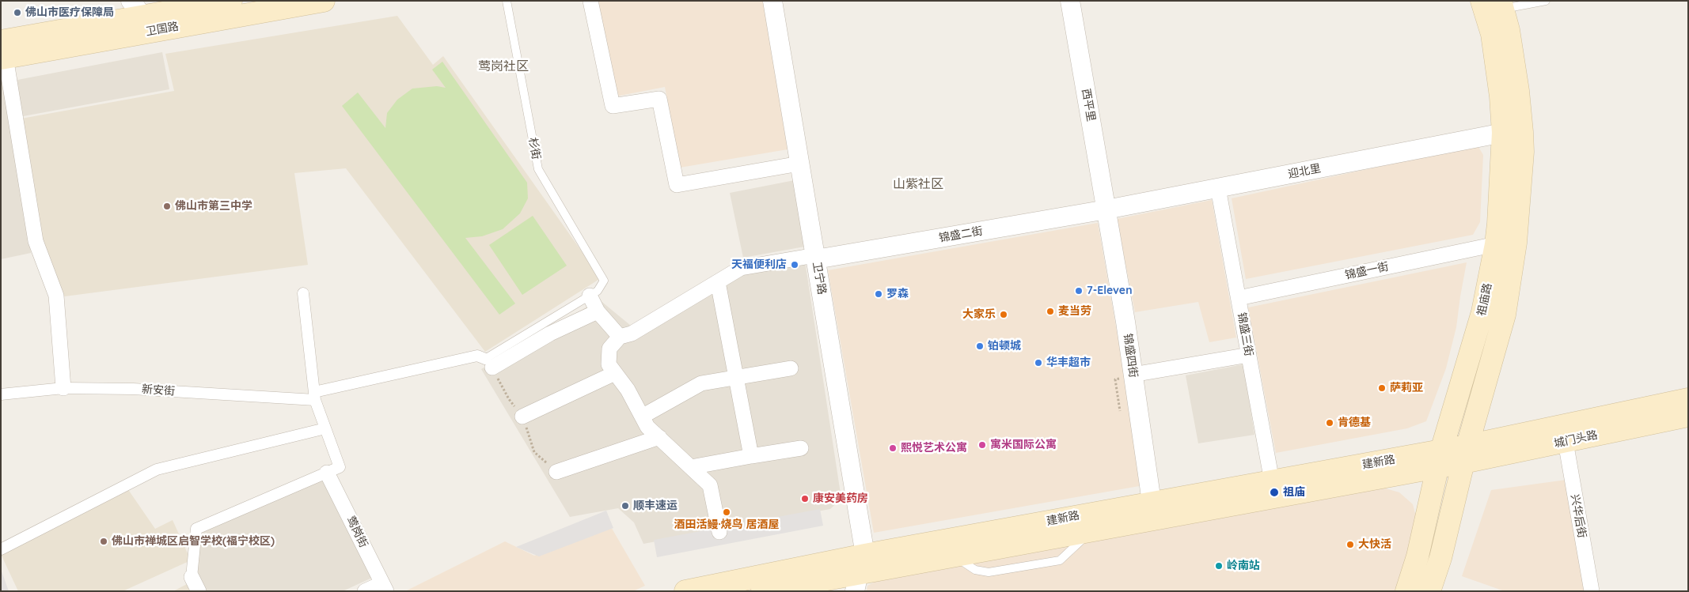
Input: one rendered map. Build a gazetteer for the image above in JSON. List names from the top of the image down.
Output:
{
  "streets": {
    "main road": [
      "卫国路",
      "祖庙路",
      "城门头路",
      "建新路"
    ],
    "street": [
      "西平里",
      "迎北里",
      "锦盛二街",
      "锦盛一街",
      "卫宁路",
      "锦盛三街",
      "锦盛四街",
      "新安街",
      "兴华后街",
      "莺岗街"
    ],
    "lane": ["杉街"]
  },
  "crossings": [
    ["西平里", "迎北里"],
    ["西平里", "锦盛二街"],
    ["西平里", "锦盛四街"],
    ["迎北里", "锦盛二街"],
    ["迎北里", "祖庙路"],
    ["迎北里", "锦盛三街"],
    ["迎北里", "锦盛四街"],
    ["锦盛二街", "卫宁路"],
    ["锦盛二街", "锦盛四街"],
    ["锦盛一街", "祖庙路"],
    ["锦盛一街", "锦盛三街"],
    ["卫宁路", "建新路"],
    ["祖庙路", "城门头路"],
    ["祖庙路", "建新路"],
    ["锦盛三街", "建新路"],
    ["锦盛四街", "建新路"],
    ["城门头路", "建新路"],
    ["城门头路", "兴华后街"]
  ],
  "districts": ["莺岗社区", "山紫社区"],
  "places": [
    "佛山市医疗保障局",
    "佛山市第三中学",
    "天福便利店",
    "7-Eleven",
    "罗森",
    "麦当劳",
    "大家乐",
    "铂顿城",
    "华丰超市",
    "萨莉亚",
    "肯德基",
    "寓米国际公寓",
    "熙悦艺术公寓",
    "祖庙",
    "康安美药房",
    "顺丰速运",
    "酒田活鳗·烧鸟 居酒屋",
    "佛山市禅城区启智学校(福宁校区)",
    "大快活",
    "岭南站"
  ]
}
